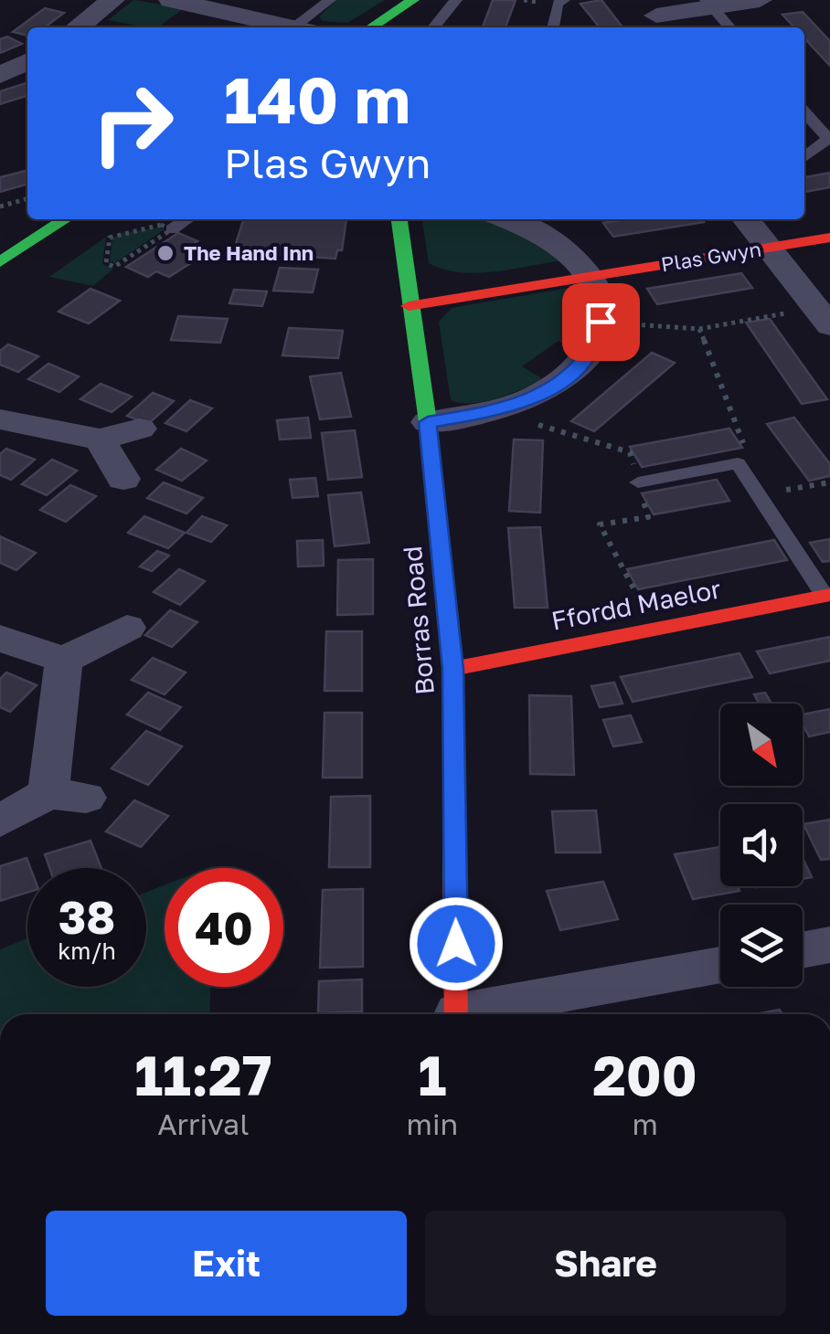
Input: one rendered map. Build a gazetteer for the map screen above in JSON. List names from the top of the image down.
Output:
{
  "streets": {
    "street": ["Plas Gwyn", "Ffordd Maelor", "Borras Road"]
  },
  "crossings": [
    ["Plas Gwyn", "Borras Road"],
    ["Ffordd Maelor", "Borras Road"]
  ],
  "places": ["The Hand Inn"],
  "north": "bottom right",
  "page": {
    "turn": ["140 m", "Plas Gwyn"],
    "speed": "38 km/h",
    "limit": "40",
    "eta": [
      "11:27",
      "Arrival",
      "1",
      "min",
      "200",
      "m"
    ],
    "buttons": ["Exit", "Share"]
  }
}
